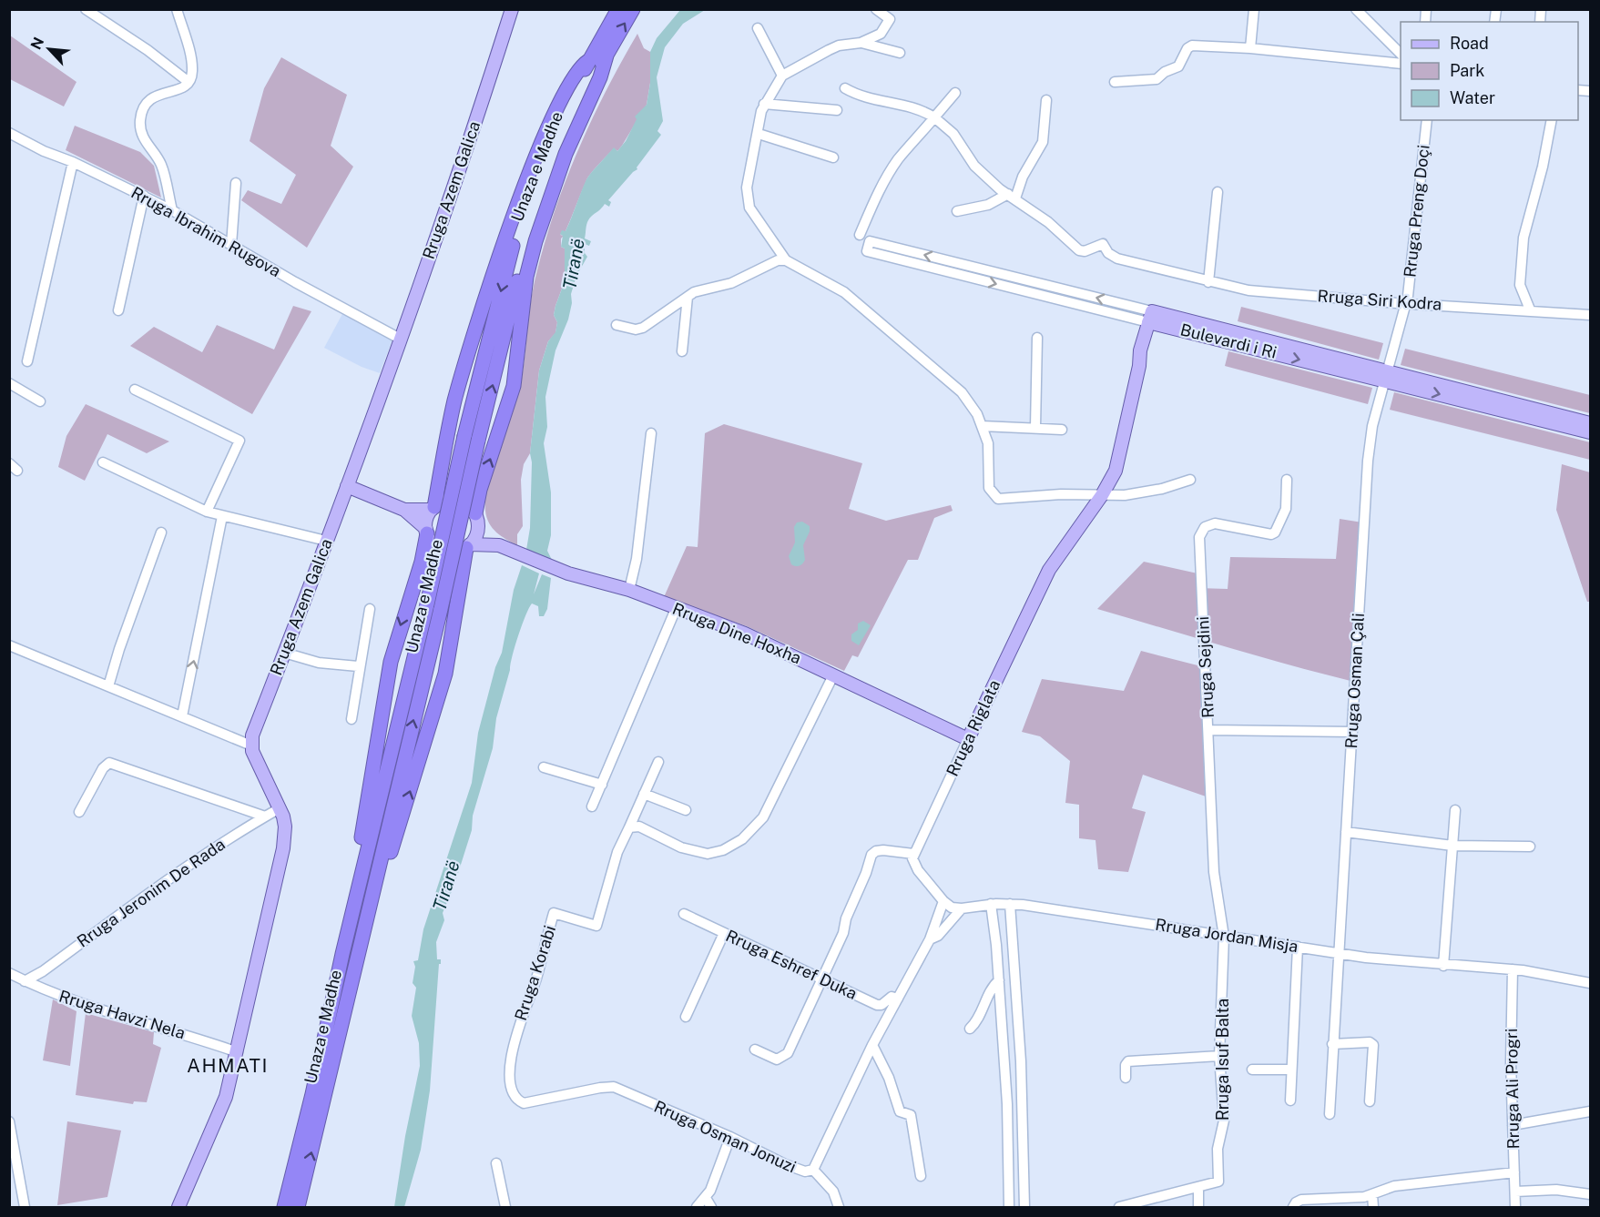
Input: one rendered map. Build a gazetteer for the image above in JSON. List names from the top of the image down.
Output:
{
  "streets": {
    "highway": ["Unaza e Madhe"],
    "main road": [
      "Rruga Azem Galica",
      "Bulevardi i Ri",
      "Rruga Dine Hoxha",
      "Rruga Riglata"
    ],
    "street": [
      "Rruga Preng Doçi",
      "Rruga Ibrahim Rugova",
      "Rruga Siri Kodra",
      "Rruga Sejdini",
      "Rruga Osman Çali",
      "Rruga Jeronim De Rada",
      "Rruga Jordan Misja",
      "Rruga Eshref Duka",
      "Rruga Korabi",
      "Rruga Havzi Nela",
      "Rruga Isuf Balta",
      "Rruga Ali Progri",
      "Rruga Osman Jonuzi"
    ]
  },
  "crossings": [
    ["Rruga Azem Galica", "Rruga Ibrahim Rugova"],
    ["Rruga Azem Galica", "Rruga Dine Hoxha"],
    ["Rruga Preng Doçi", "Rruga Siri Kodra"],
    ["Rruga Preng Doçi", "Bulevardi i Ri"],
    ["Rruga Preng Doçi", "Rruga Osman Çali"],
    ["Bulevardi i Ri", "Rruga Osman Çali"],
    ["Rruga Dine Hoxha", "Rruga Riglata"],
    ["Rruga Sejdini", "Rruga Jordan Misja"],
    ["Rruga Sejdini", "Rruga Isuf Balta"],
    ["Rruga Osman Çali", "Rruga Jordan Misja"],
    ["Rruga Jeronim De Rada", "Rruga Havzi Nela"],
    ["Rruga Jordan Misja", "Rruga Isuf Balta"],
    ["Rruga Jordan Misja", "Rruga Ali Progri"],
    ["Rruga Eshref Duka", "Rruga Osman Jonuzi"],
    ["Rruga Korabi", "Rruga Osman Jonuzi"]
  ],
  "districts": ["AHMATI"],
  "water": ["Tiranë"],
  "legend": ["Road", "Park", "Water"],
  "north": "top left"
}
